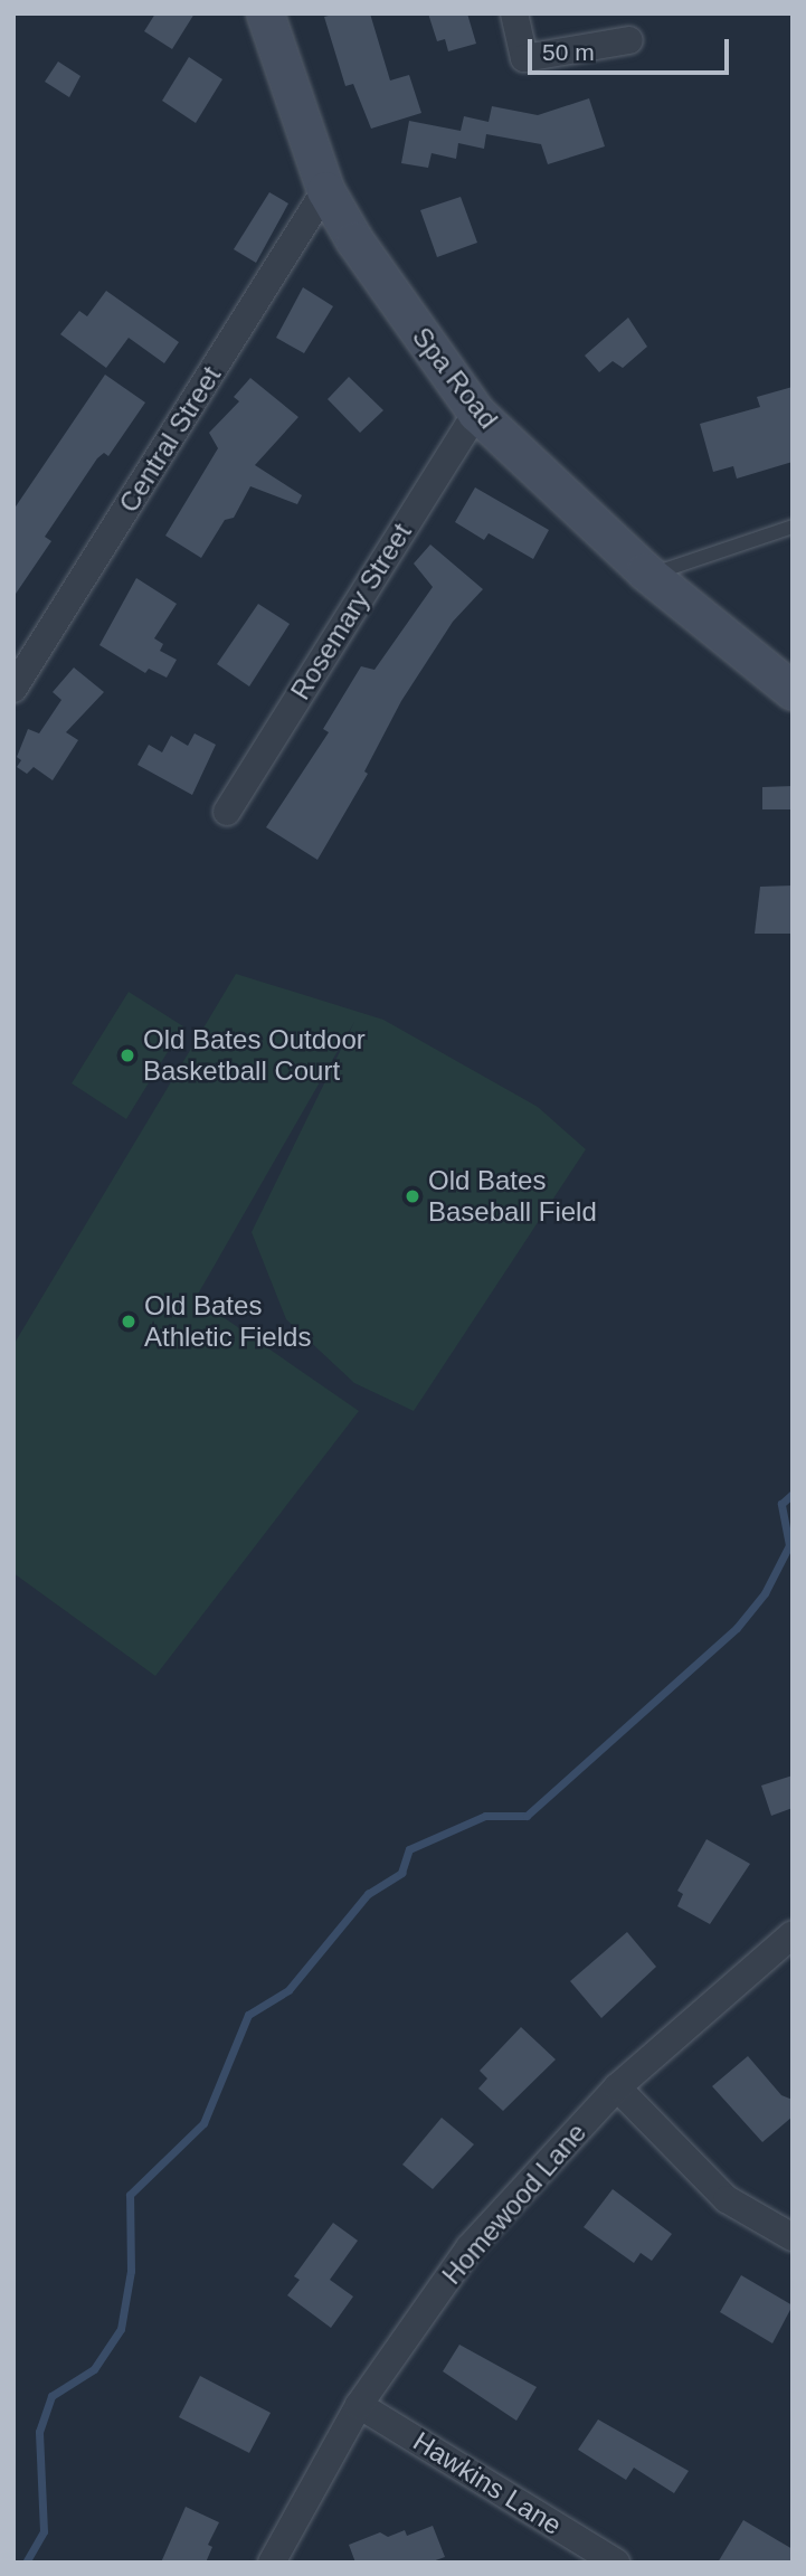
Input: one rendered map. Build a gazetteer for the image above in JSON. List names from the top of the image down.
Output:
{
  "streets": {
    "main road": ["Spa Road"],
    "street": [
      "Central Street",
      "Rosemary Street",
      "Homewood Lane",
      "Hawkins Lane"
    ]
  },
  "crossings": [
    ["Spa Road", "Central Street"],
    ["Spa Road", "Rosemary Street"],
    ["Homewood Lane", "Hawkins Lane"]
  ],
  "places": ["Old Bates Outdoor Basketball Court", "Old Bates Baseball Field", "Old Bates Athletic Fields"],
  "scale_bar": "50 m"
}
